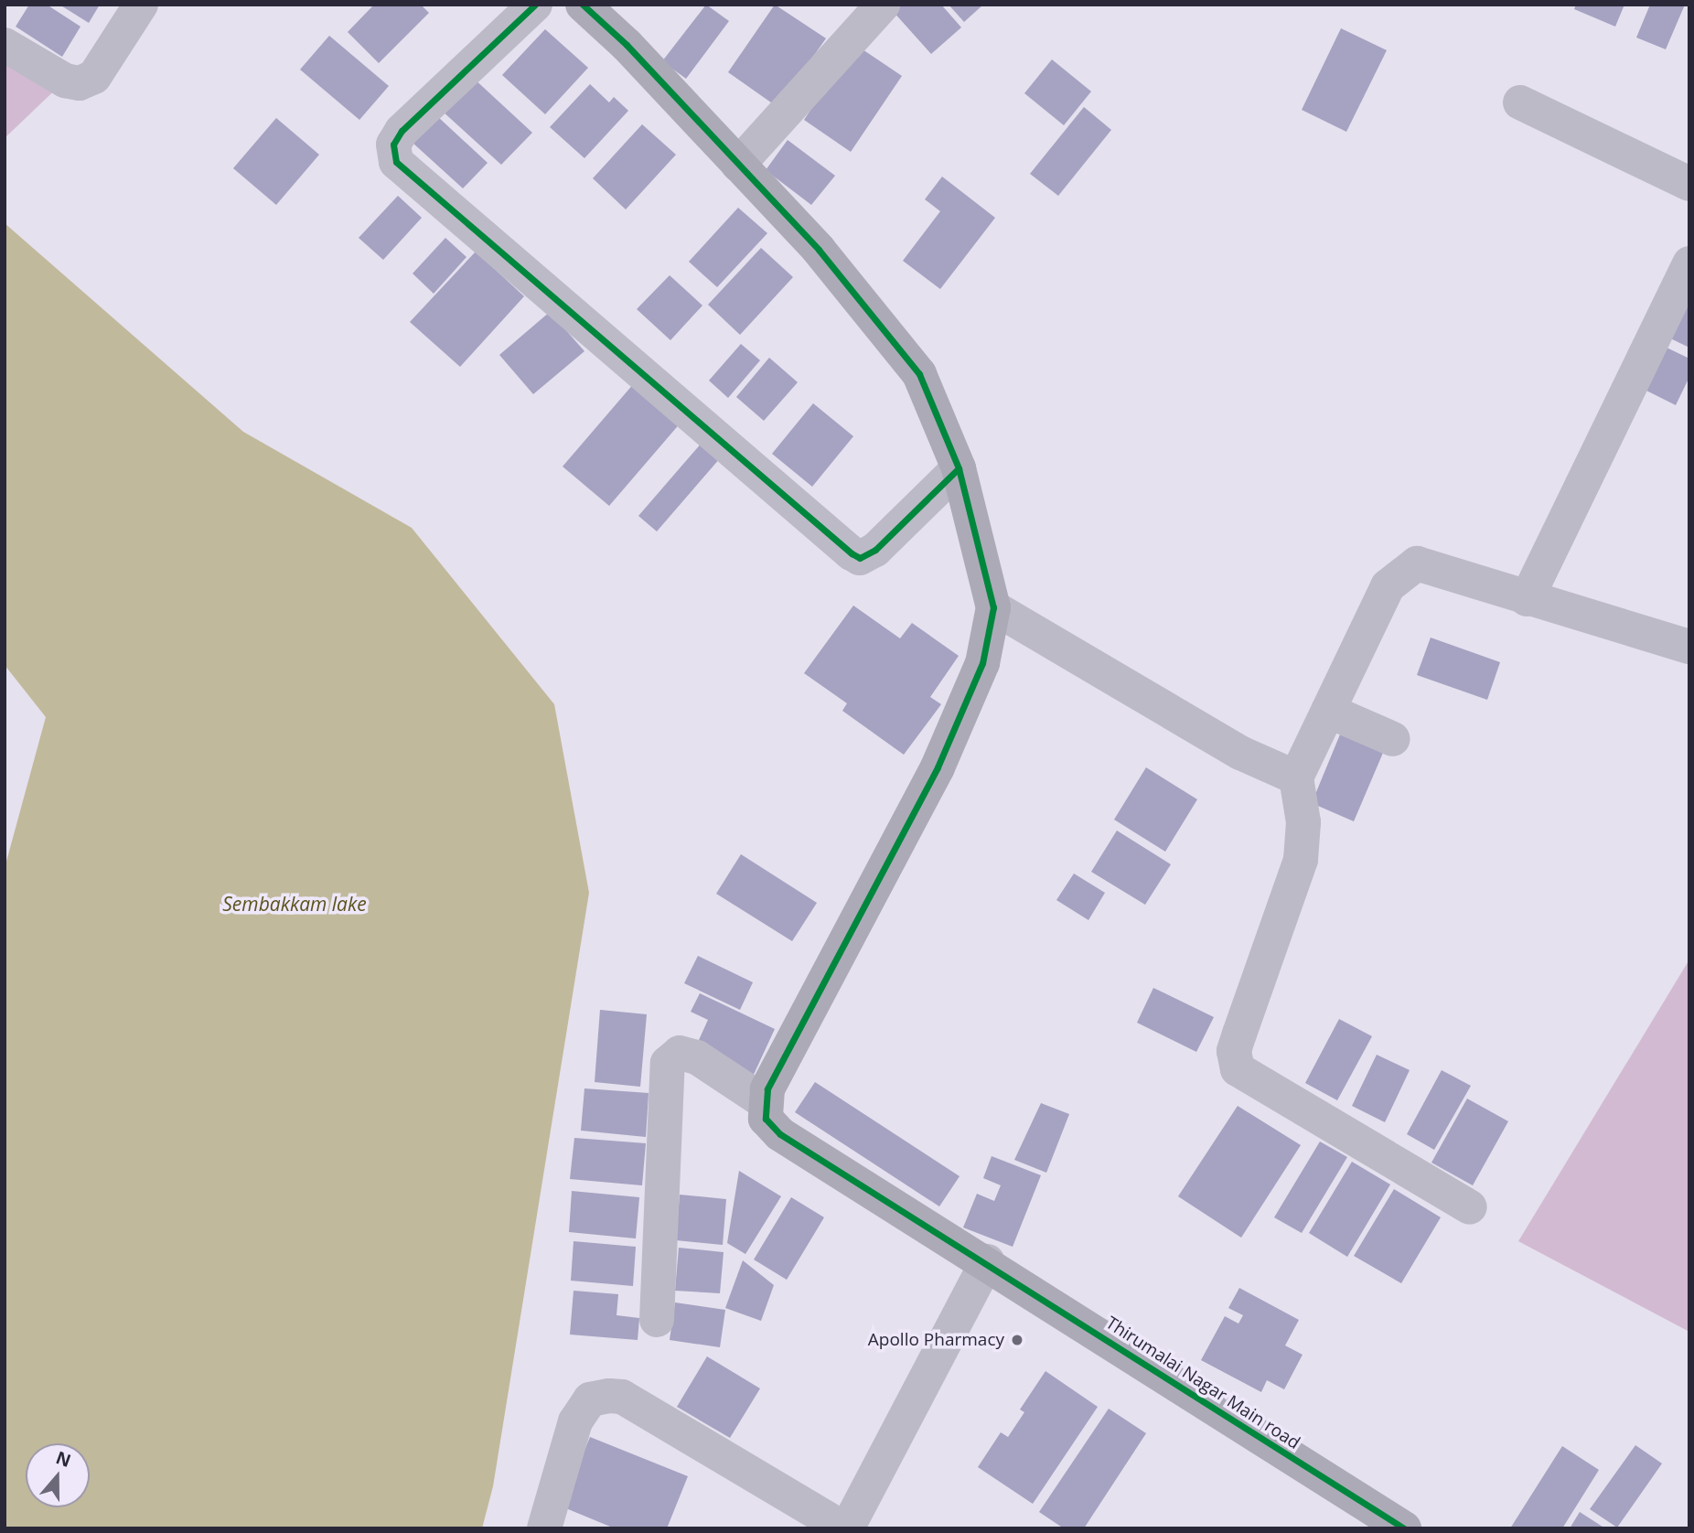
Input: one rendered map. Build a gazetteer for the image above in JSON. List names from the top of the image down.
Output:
{
  "streets": {
    "street": ["Thirumalai Nagar Main road"]
  },
  "water": ["Sembakkam lake"],
  "places": ["Apollo Pharmacy"],
  "north": "top"
}
